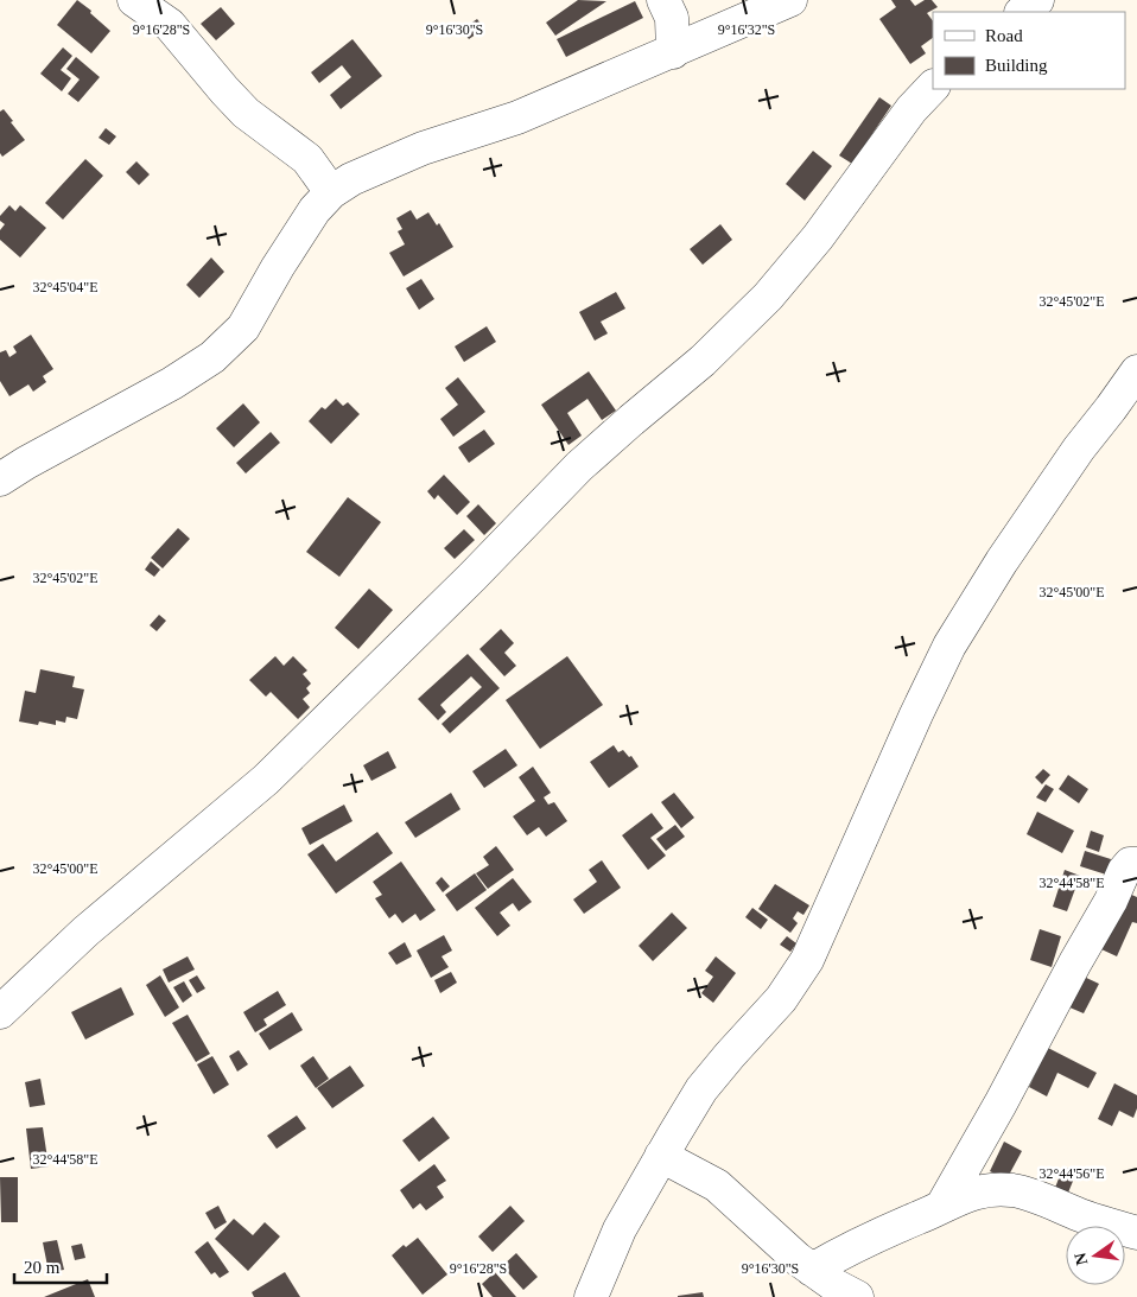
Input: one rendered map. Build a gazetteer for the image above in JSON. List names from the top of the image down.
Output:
{
  "legend": ["Road", "Building"],
  "scale_bar": "20 m",
  "north": "left",
  "coordinates": [
    "9°16'28\"S",
    "9°16'30\"S",
    "9°16'32\"S",
    "32°45'04\"E",
    "32°45'02\"E",
    "32°45'00\"E",
    "32°44'58\"E",
    "32°44'56\"E"
  ]
}
